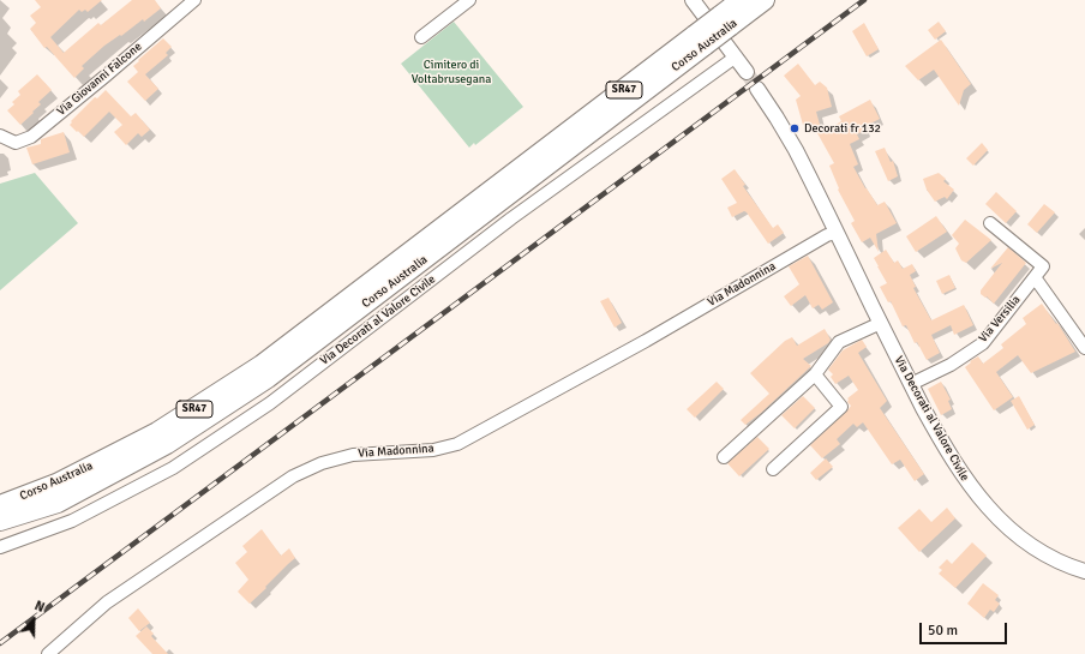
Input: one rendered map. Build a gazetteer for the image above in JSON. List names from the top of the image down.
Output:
{
  "streets": {
    "highway": ["Corso Australia", "SR47"],
    "street": [
      "Via Giovanni Falcone",
      "Via Madonnina",
      "Via Versilia",
      "Via Decorati al Valore Civile"
    ]
  },
  "crossings": [
    ["Via Madonnina", "Via Decorati al Valore Civile"],
    ["Via Versilia", "Via Decorati al Valore Civile"]
  ],
  "parks": ["Cimitero di Voltabrusegana"],
  "places": ["Decorati fr 132"],
  "scale_bar": "50 m",
  "north": "top right"
}
